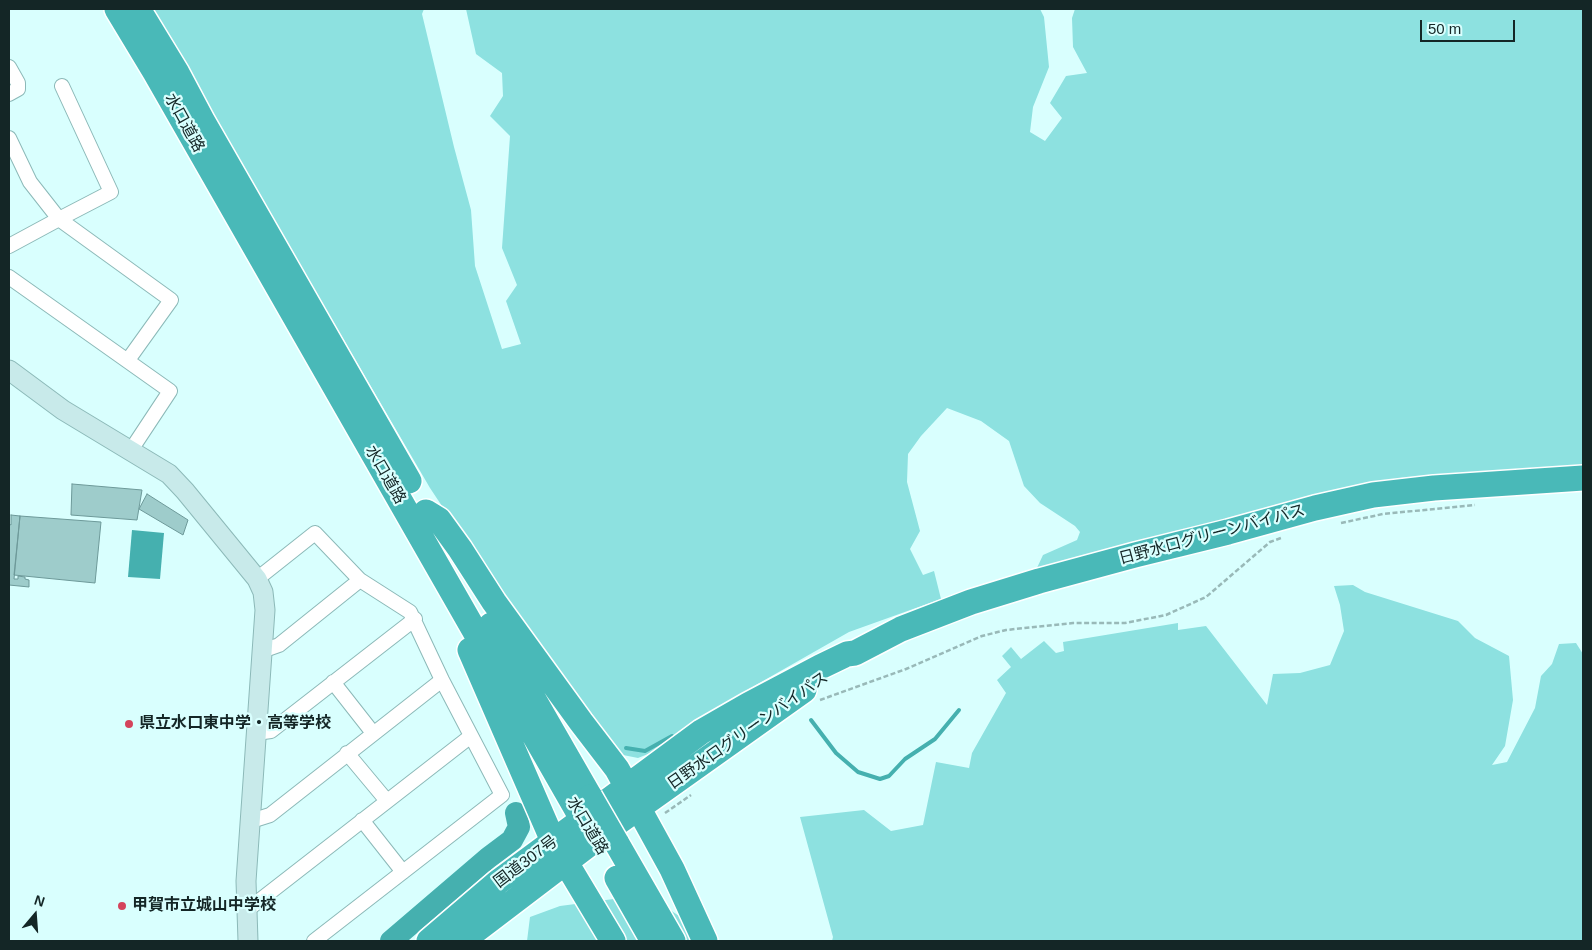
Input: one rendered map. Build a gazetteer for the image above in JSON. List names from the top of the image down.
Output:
{
  "streets": {
    "highway": ["水口道路", "日野水口グリーンバイパス", "国道307号"]
  },
  "crossings": [
    ["日野水口グリーンバイパス", "国道307号"]
  ],
  "places": ["県立水口東中学・高等学校", "甲賀市立城山中学校"],
  "scale_bar": "50 m",
  "north": "top"
}
